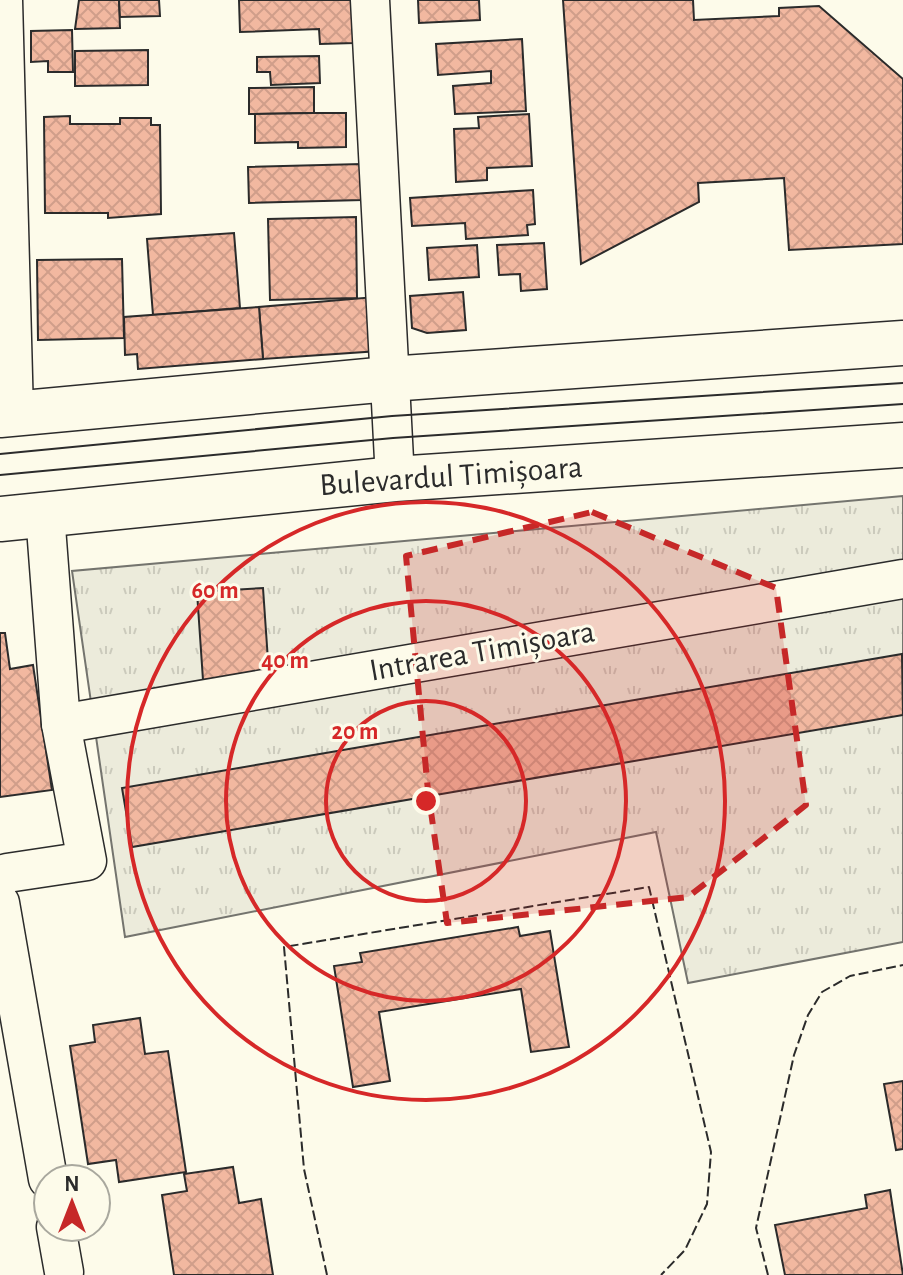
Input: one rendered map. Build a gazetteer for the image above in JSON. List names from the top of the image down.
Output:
{
  "streets": {
    "main road": ["Bulevardul Timișoara"],
    "street": ["Intrarea Timișoara"]
  },
  "north": "top",
  "rings": ["60 m", "40 m", "20 m"]
}
